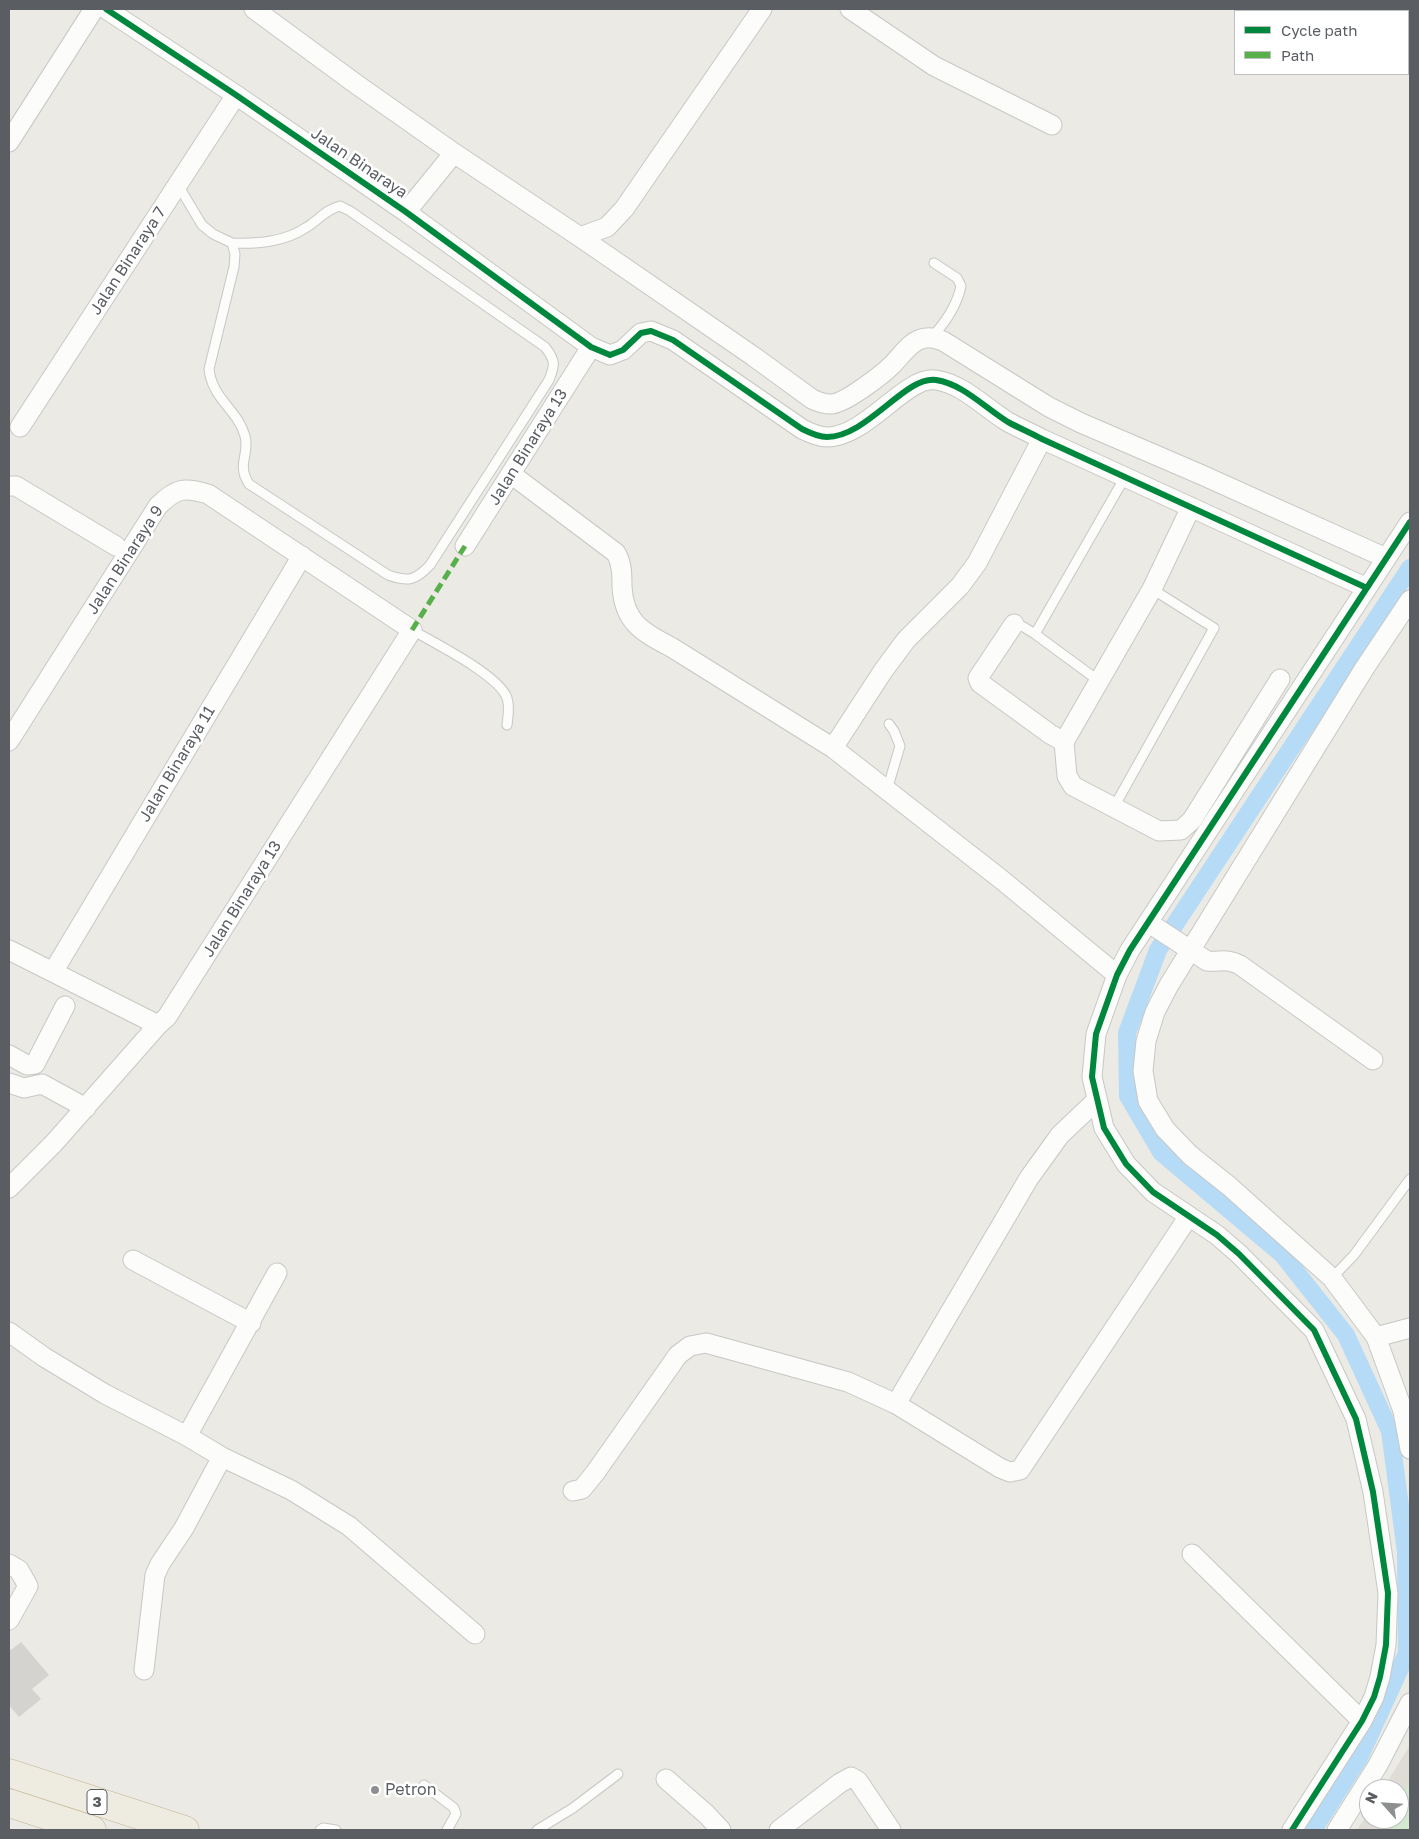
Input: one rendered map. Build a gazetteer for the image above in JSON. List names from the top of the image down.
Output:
{
  "streets": {
    "highway": ["3"],
    "street": [
      "Jalan Binaraya",
      "Jalan Binaraya 7",
      "Jalan Binaraya 13",
      "Jalan Binaraya 9",
      "Jalan Binaraya 11"
    ]
  },
  "crossings": [
    ["Jalan Binaraya", "Jalan Binaraya 7"],
    ["Jalan Binaraya", "Jalan Binaraya 13"],
    ["Jalan Binaraya 13", "Jalan Binaraya 9"],
    ["Jalan Binaraya 9", "Jalan Binaraya 11"]
  ],
  "places": ["Petron"],
  "legend": ["Cycle path", "Path"],
  "north": "top left"
}
